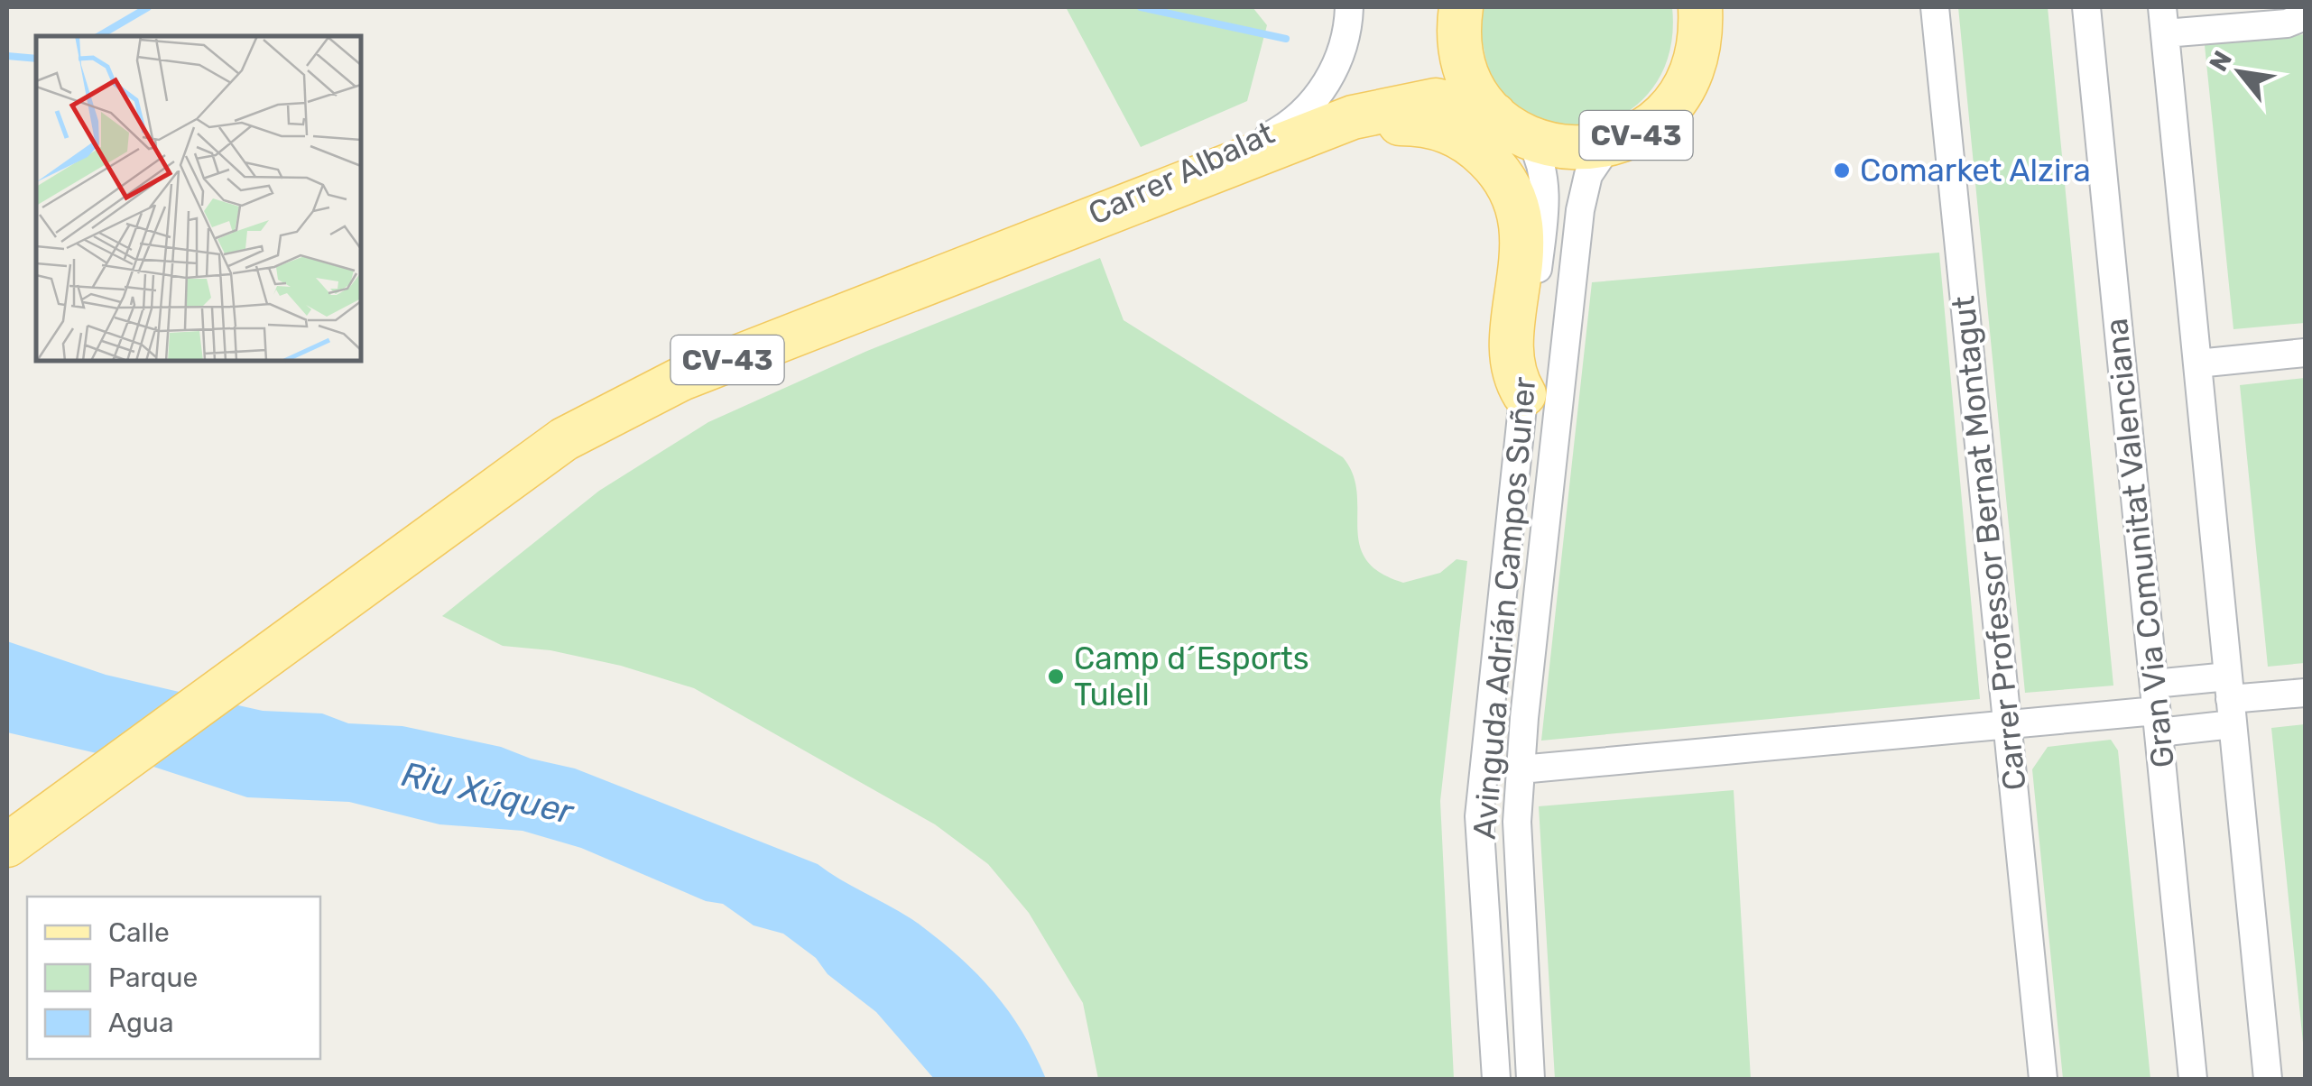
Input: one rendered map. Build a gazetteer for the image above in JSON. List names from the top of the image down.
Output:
{
  "streets": {
    "main road": ["CV-43"],
    "street": [
      "Carrer Albalat",
      "Carrer Professor Bernat Montagut",
      "Gran Via Comunitat Valenciana",
      "Avinguda Adrián Campos Suñer"
    ]
  },
  "crossings": [
    ["CV-43", "Carrer Albalat"],
    ["CV-43", "Avinguda Adrián Campos Suñer"]
  ],
  "water": ["Riu Xúquer"],
  "places": ["Comarket Alzira", "Camp d´Esports Tulell"],
  "legend": ["Calle", "Parque", "Agua"],
  "north": "top left"
}
